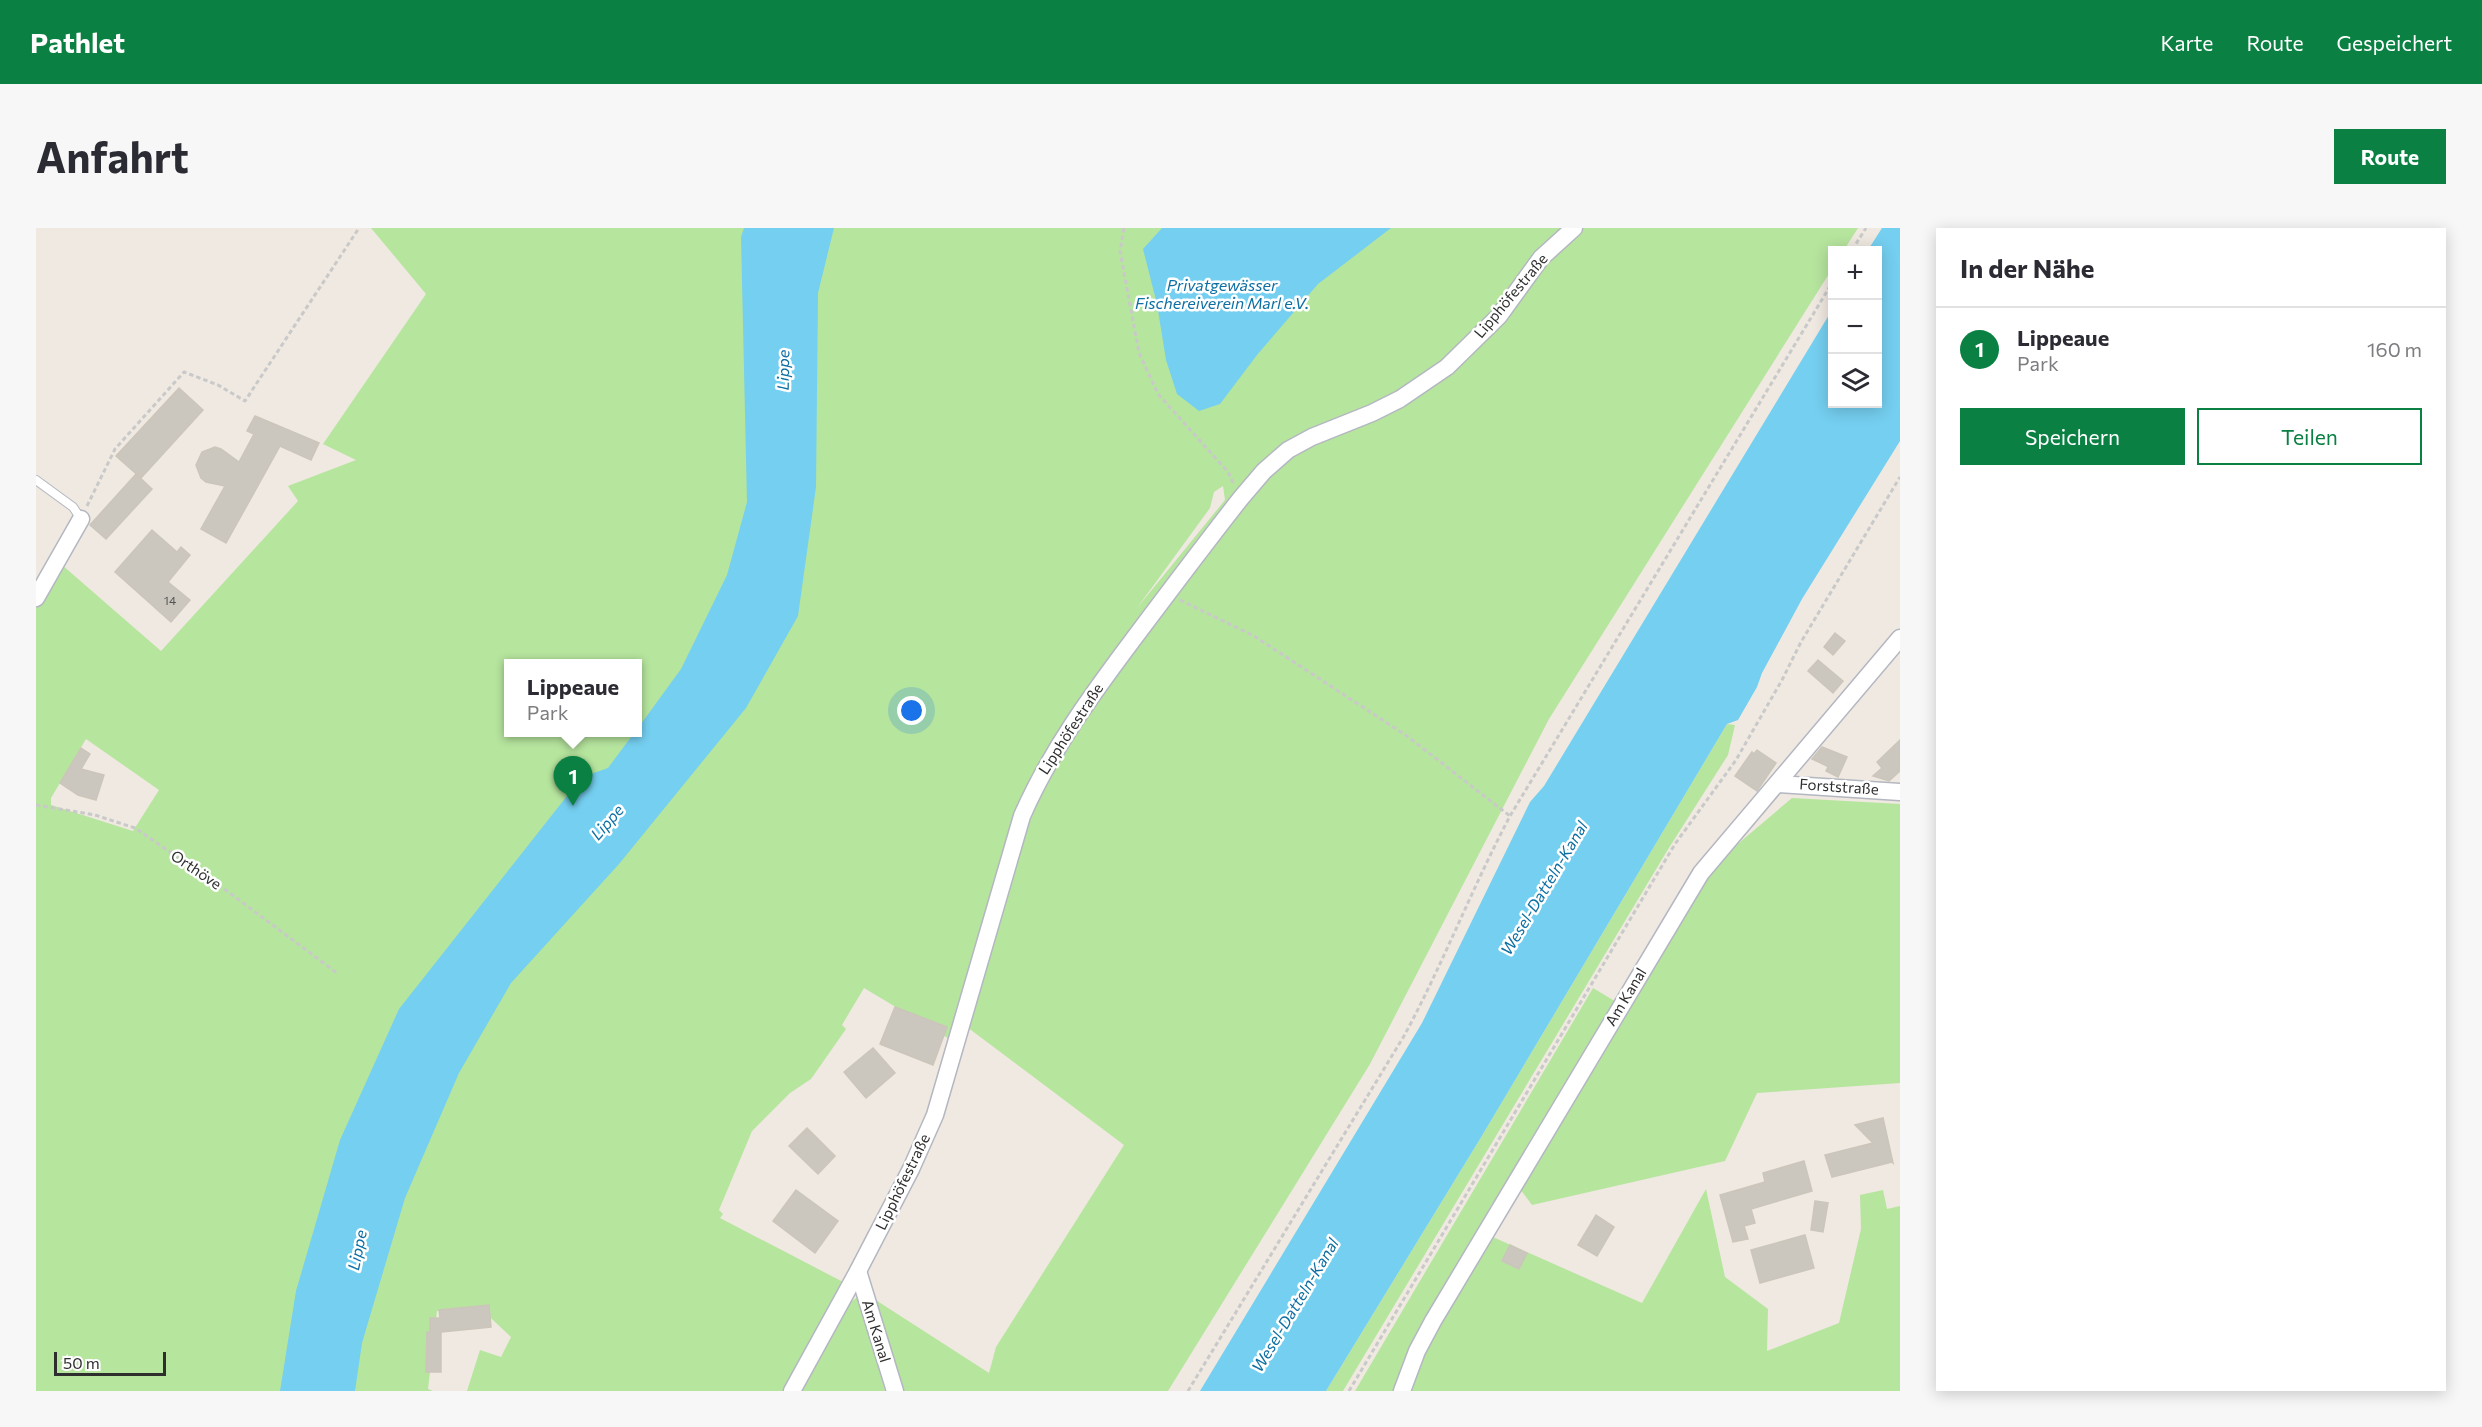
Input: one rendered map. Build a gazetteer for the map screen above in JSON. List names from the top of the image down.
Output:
{
  "streets": {
    "street": ["Lipphöfestraße", "Forststraße", "Am Kanal"],
    "path": ["Orthöve"]
  },
  "crossings": [
    ["Lipphöfestraße", "Am Kanal"],
    ["Forststraße", "Am Kanal"]
  ],
  "water": ["Privatgewässer Fischereiverein Marl e.V.", "Lippe", "Wesel-Datteln-Kanal"],
  "house_numbers": ["14"],
  "scale_bar": "50 m",
  "page": {
    "header": "Pathlet",
    "nav": ["Karte", "Route", "Gespeichert"],
    "buttons": [
      "Route",
      ["Speichern", "Teilen"]
    ],
    "title": "Anfahrt",
    "heading": "In der Nähe",
    "map_buttons": ["+", "−"],
    "list": [
      {
        "mark": "1",
        "name": "Lippeaue",
        "note": "Park",
        "value": "160 m"
      }
    ],
    "popup": ["Lippeaue", "Park"],
    "pins": "1",
    "scale": "50 m"
  }
}
